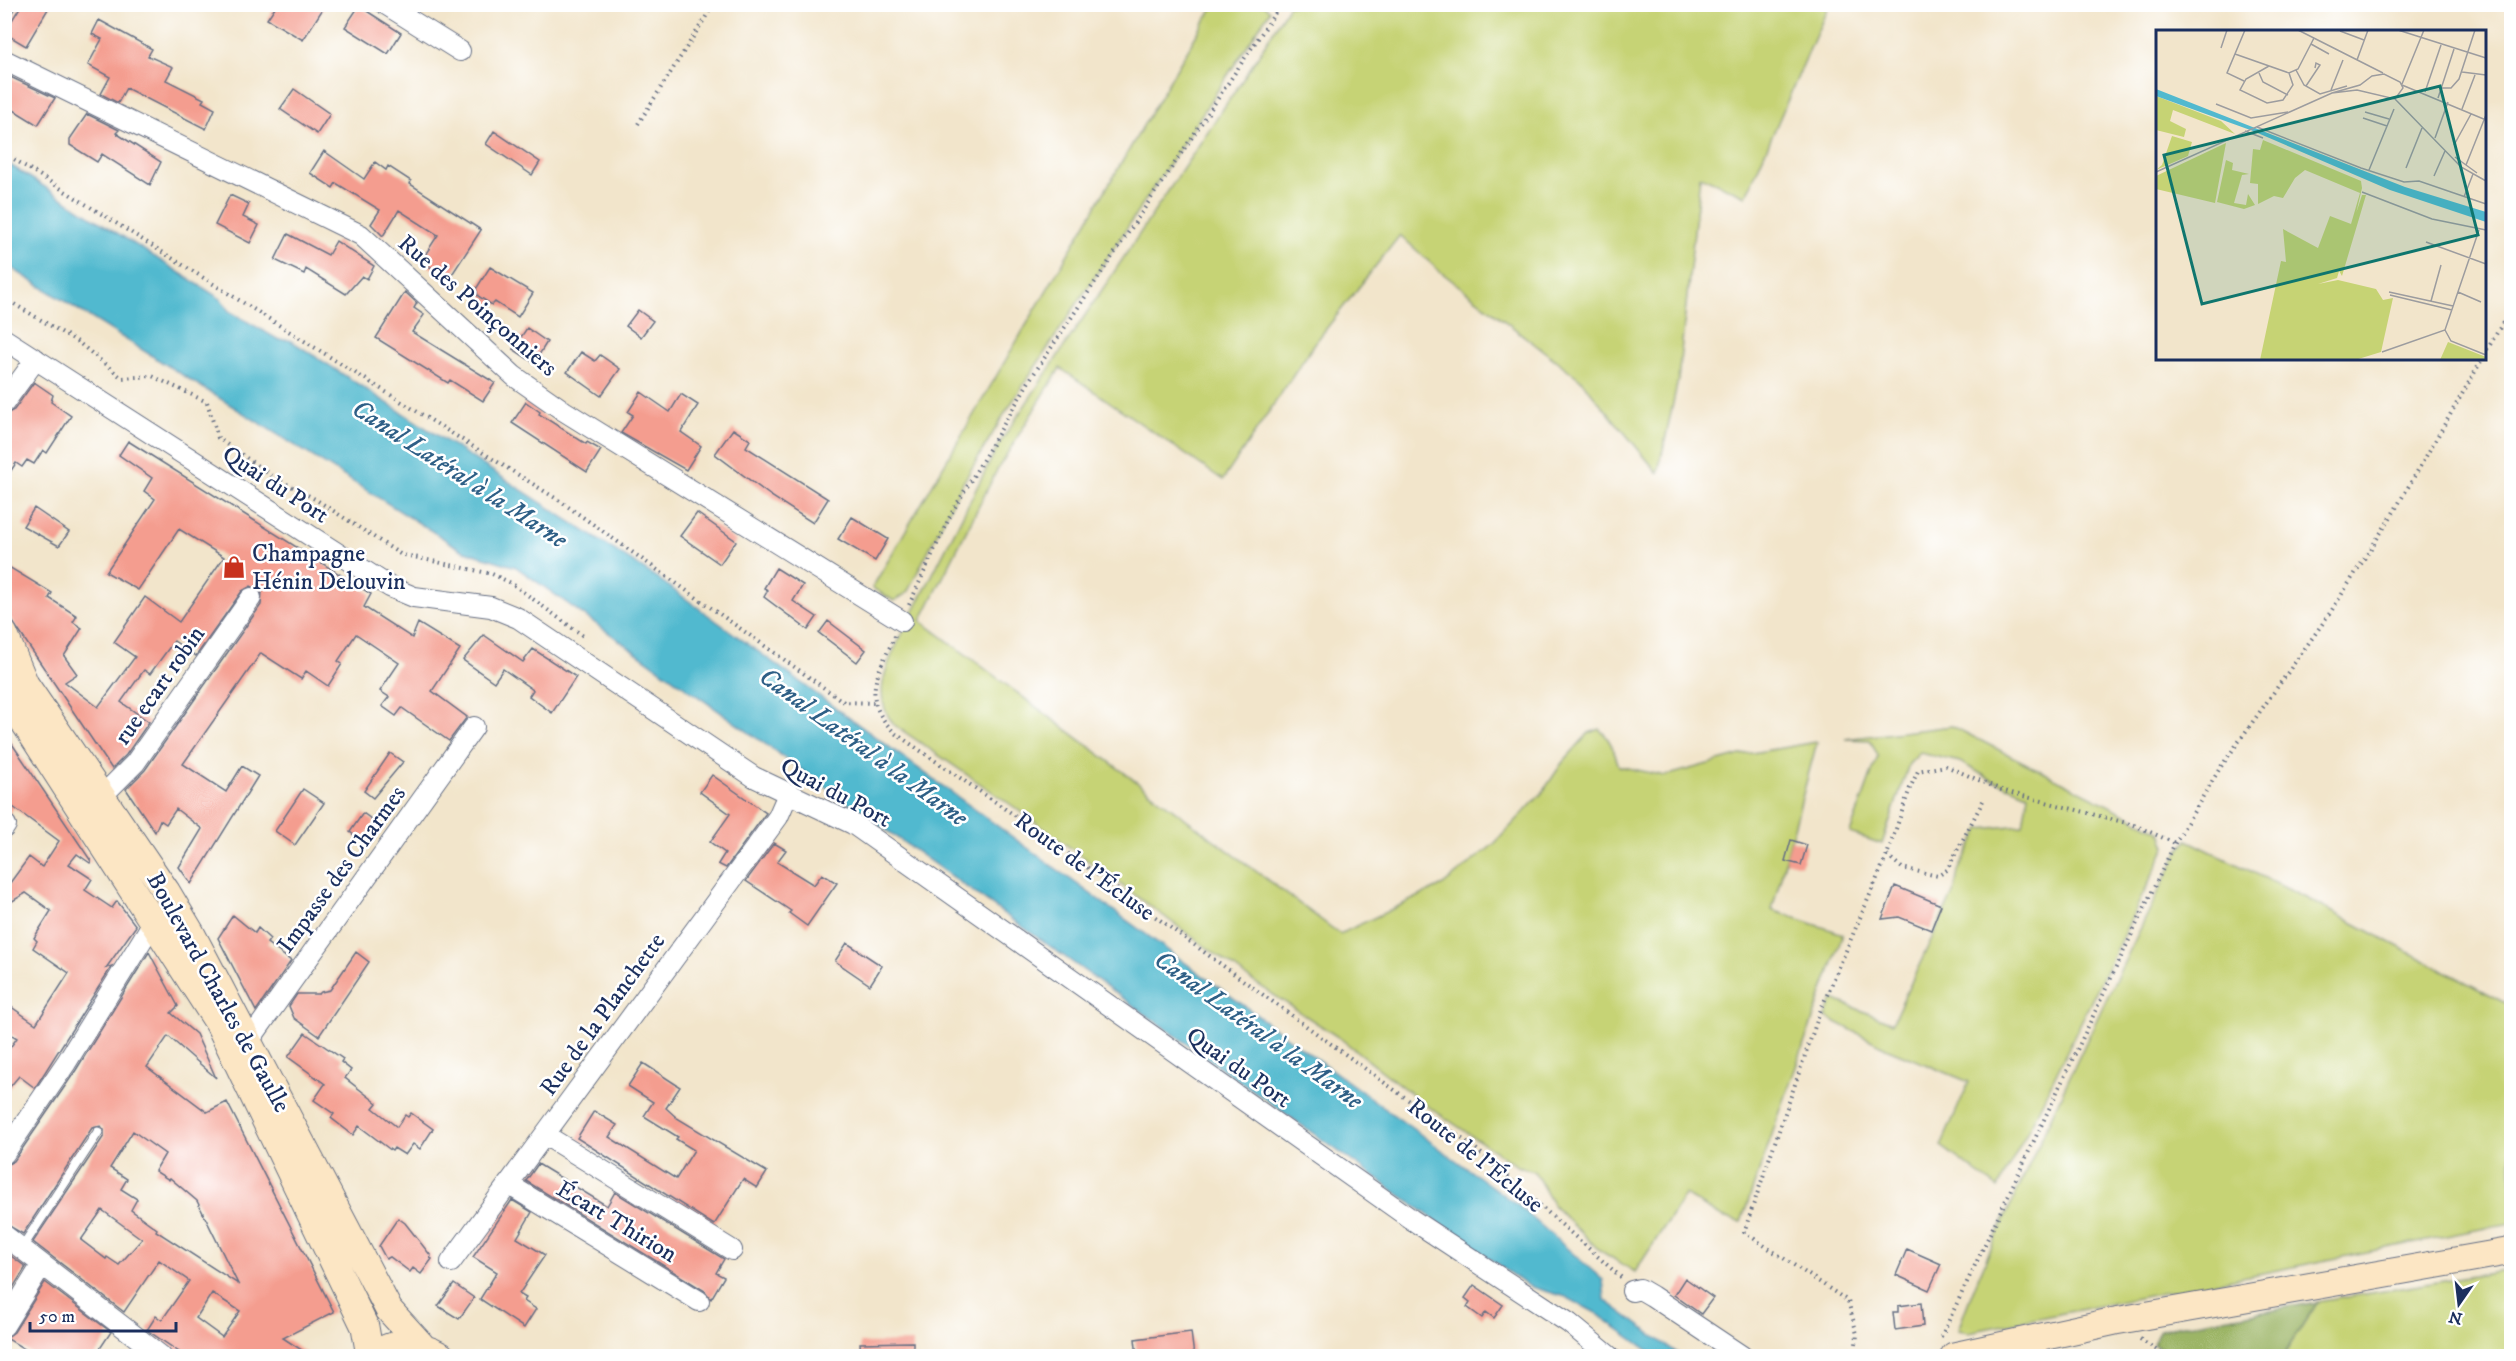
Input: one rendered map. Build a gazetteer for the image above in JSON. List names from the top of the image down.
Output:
{
  "streets": {
    "main road": ["Boulevard Charles de Gaulle"],
    "street": [
      "Rue des Poinçonniers",
      "Quai du Port",
      "rue ecart robin",
      "Impasse des Charmes",
      "Rue de la Planchette",
      "Écart Thirion"
    ],
    "path": ["Route de l'Écluse"]
  },
  "crossings": [
    ["Quai du Port", "Rue de la Planchette"],
    ["rue ecart robin", "Boulevard Charles de Gaulle"],
    ["Impasse des Charmes", "Boulevard Charles de Gaulle"],
    ["Rue de la Planchette", "Écart Thirion"]
  ],
  "water": ["Canal Latéral à la Marne"],
  "places": {
    "shop": ["Champagne Hénin Delouvin"]
  },
  "scale_bar": "50 m",
  "north": "bottom"
}
